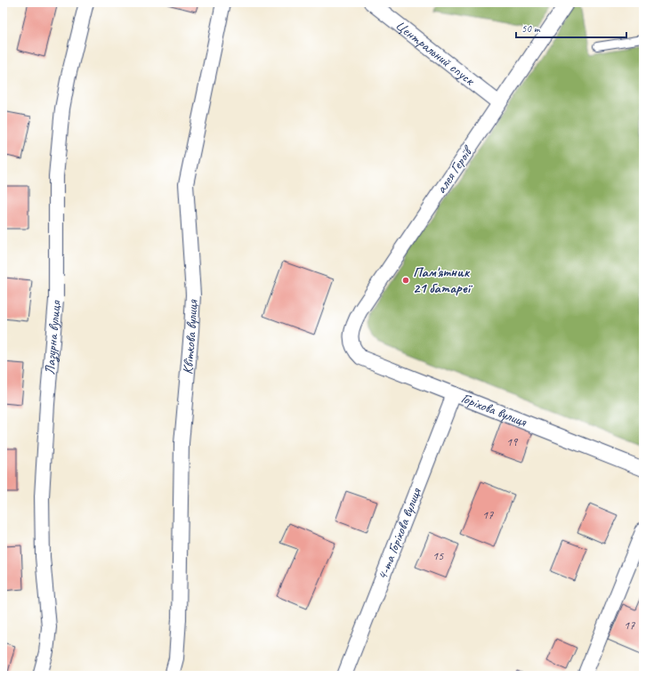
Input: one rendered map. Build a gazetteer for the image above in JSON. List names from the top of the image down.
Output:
{
  "streets": {
    "street": [
      "Центральний спуск",
      "алея Героїв",
      "Квіткова вулиця",
      "Лазурна вулиця",
      "Горіхова вулиця",
      "4-та Горіхова вулиця"
    ]
  },
  "crossings": [
    ["Центральний спуск", "алея Героїв"],
    ["алея Героїв", "Горіхова вулиця"],
    ["Горіхова вулиця", "4-та Горіхова вулиця"]
  ],
  "places": ["Пам'ятник 21 батареї"],
  "house_numbers": [
    "19",
    "17",
    "15",
    "17"
  ],
  "scale_bar": "50 m"
}
